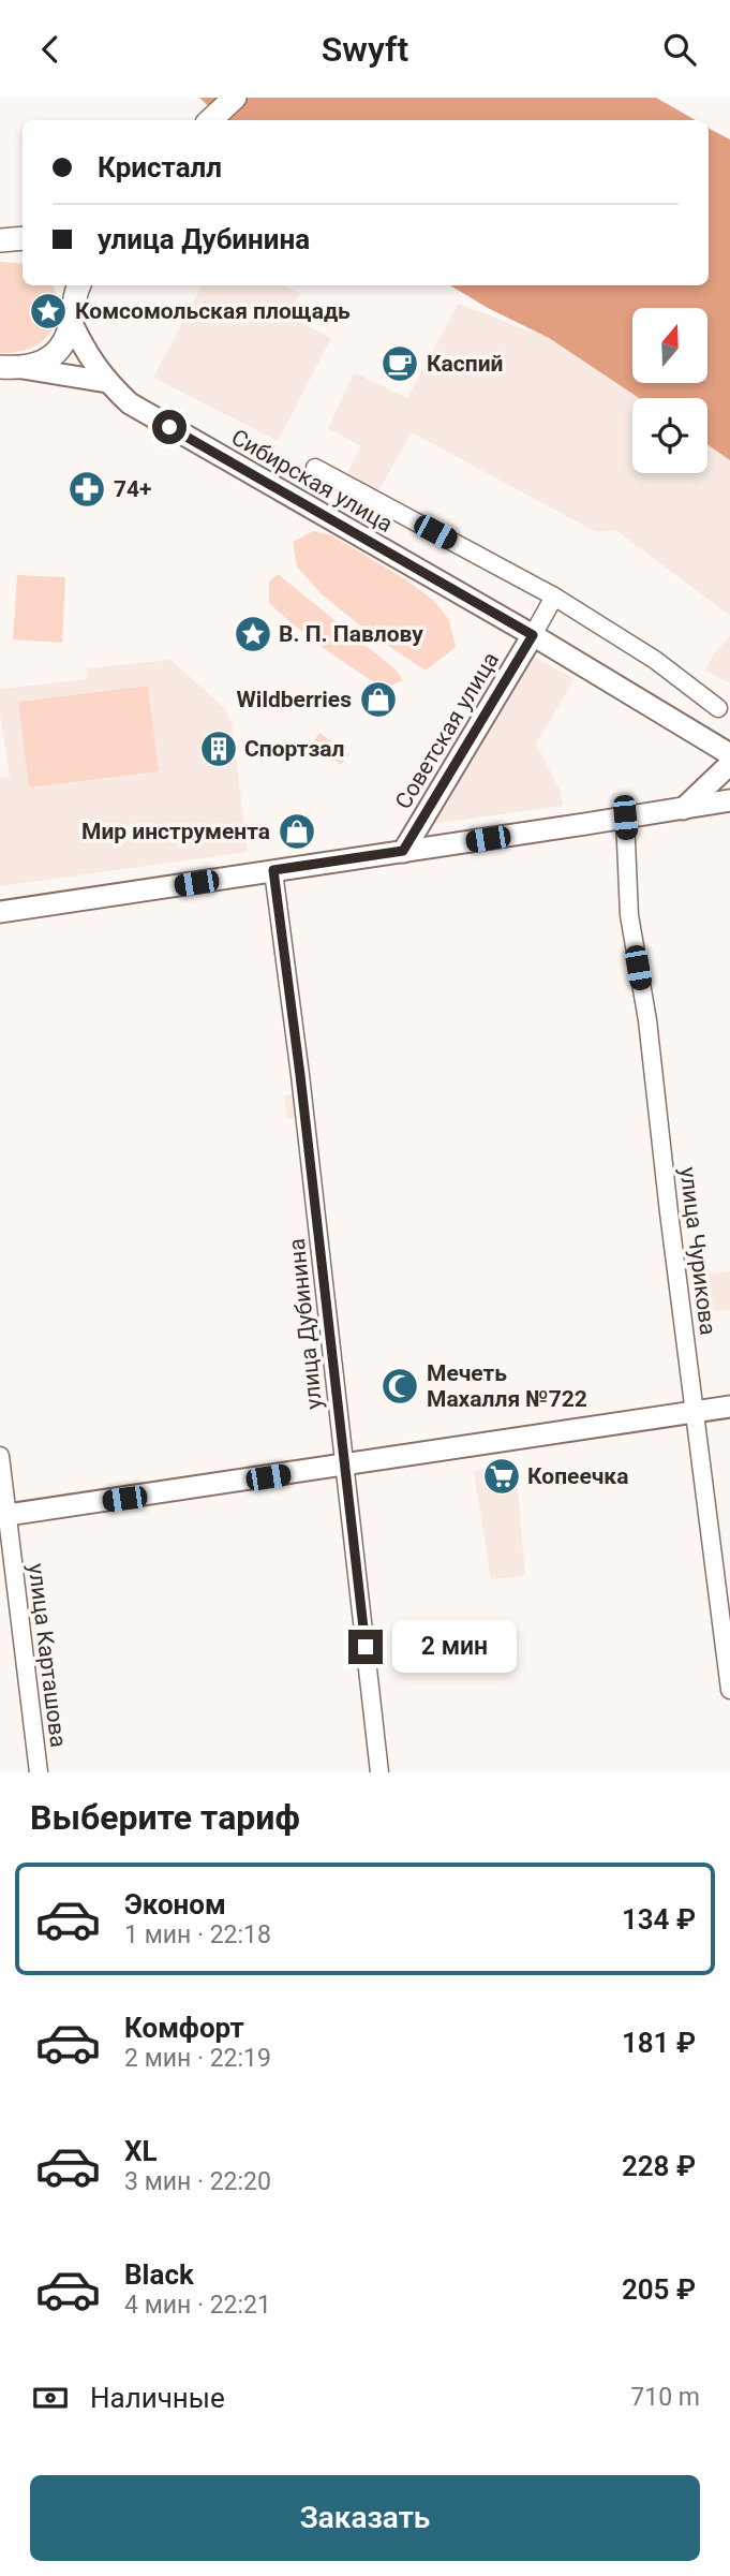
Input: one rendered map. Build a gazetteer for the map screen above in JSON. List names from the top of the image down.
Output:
{
  "streets": {
    "street": [
      "Сибирская улица",
      "Советская улица",
      "улица Чурикова",
      "улица Дубинина",
      "улица Карташова"
    ]
  },
  "crossings": [
    ["Сибирская улица", "Советская улица"]
  ],
  "places": {
    "place": ["Комсомольская площадь", "В. П. Павлову"],
    "cafe": ["Каспий"],
    "pharmacy": ["74+"],
    "shop": ["Wildberries", "Мир инструмента"],
    "building": ["Спортзал"],
    "mosque": ["Мечеть Махалля №722"],
    "supermarket": ["Копеечка"]
  },
  "north": "top",
  "page": {
    "header": "Swyft",
    "banner": ["Кристалл", "улица Дубинина"],
    "bubble": "2 мин",
    "heading": "Выберите тариф",
    "list": [
      {
        "name": "Эконом",
        "note": "1 мин · 22:18",
        "value": "134 ₽"
      },
      {
        "name": "Комфорт",
        "note": "2 мин · 22:19",
        "value": "181 ₽"
      },
      {
        "name": "XL",
        "note": "3 мин · 22:20",
        "value": "228 ₽"
      },
      {
        "name": "Black",
        "note": "4 мин · 22:21",
        "value": "205 ₽"
      }
    ],
    "pay": ["Наличные", "710 m"],
    "buttons": "Заказать"
  }
}
